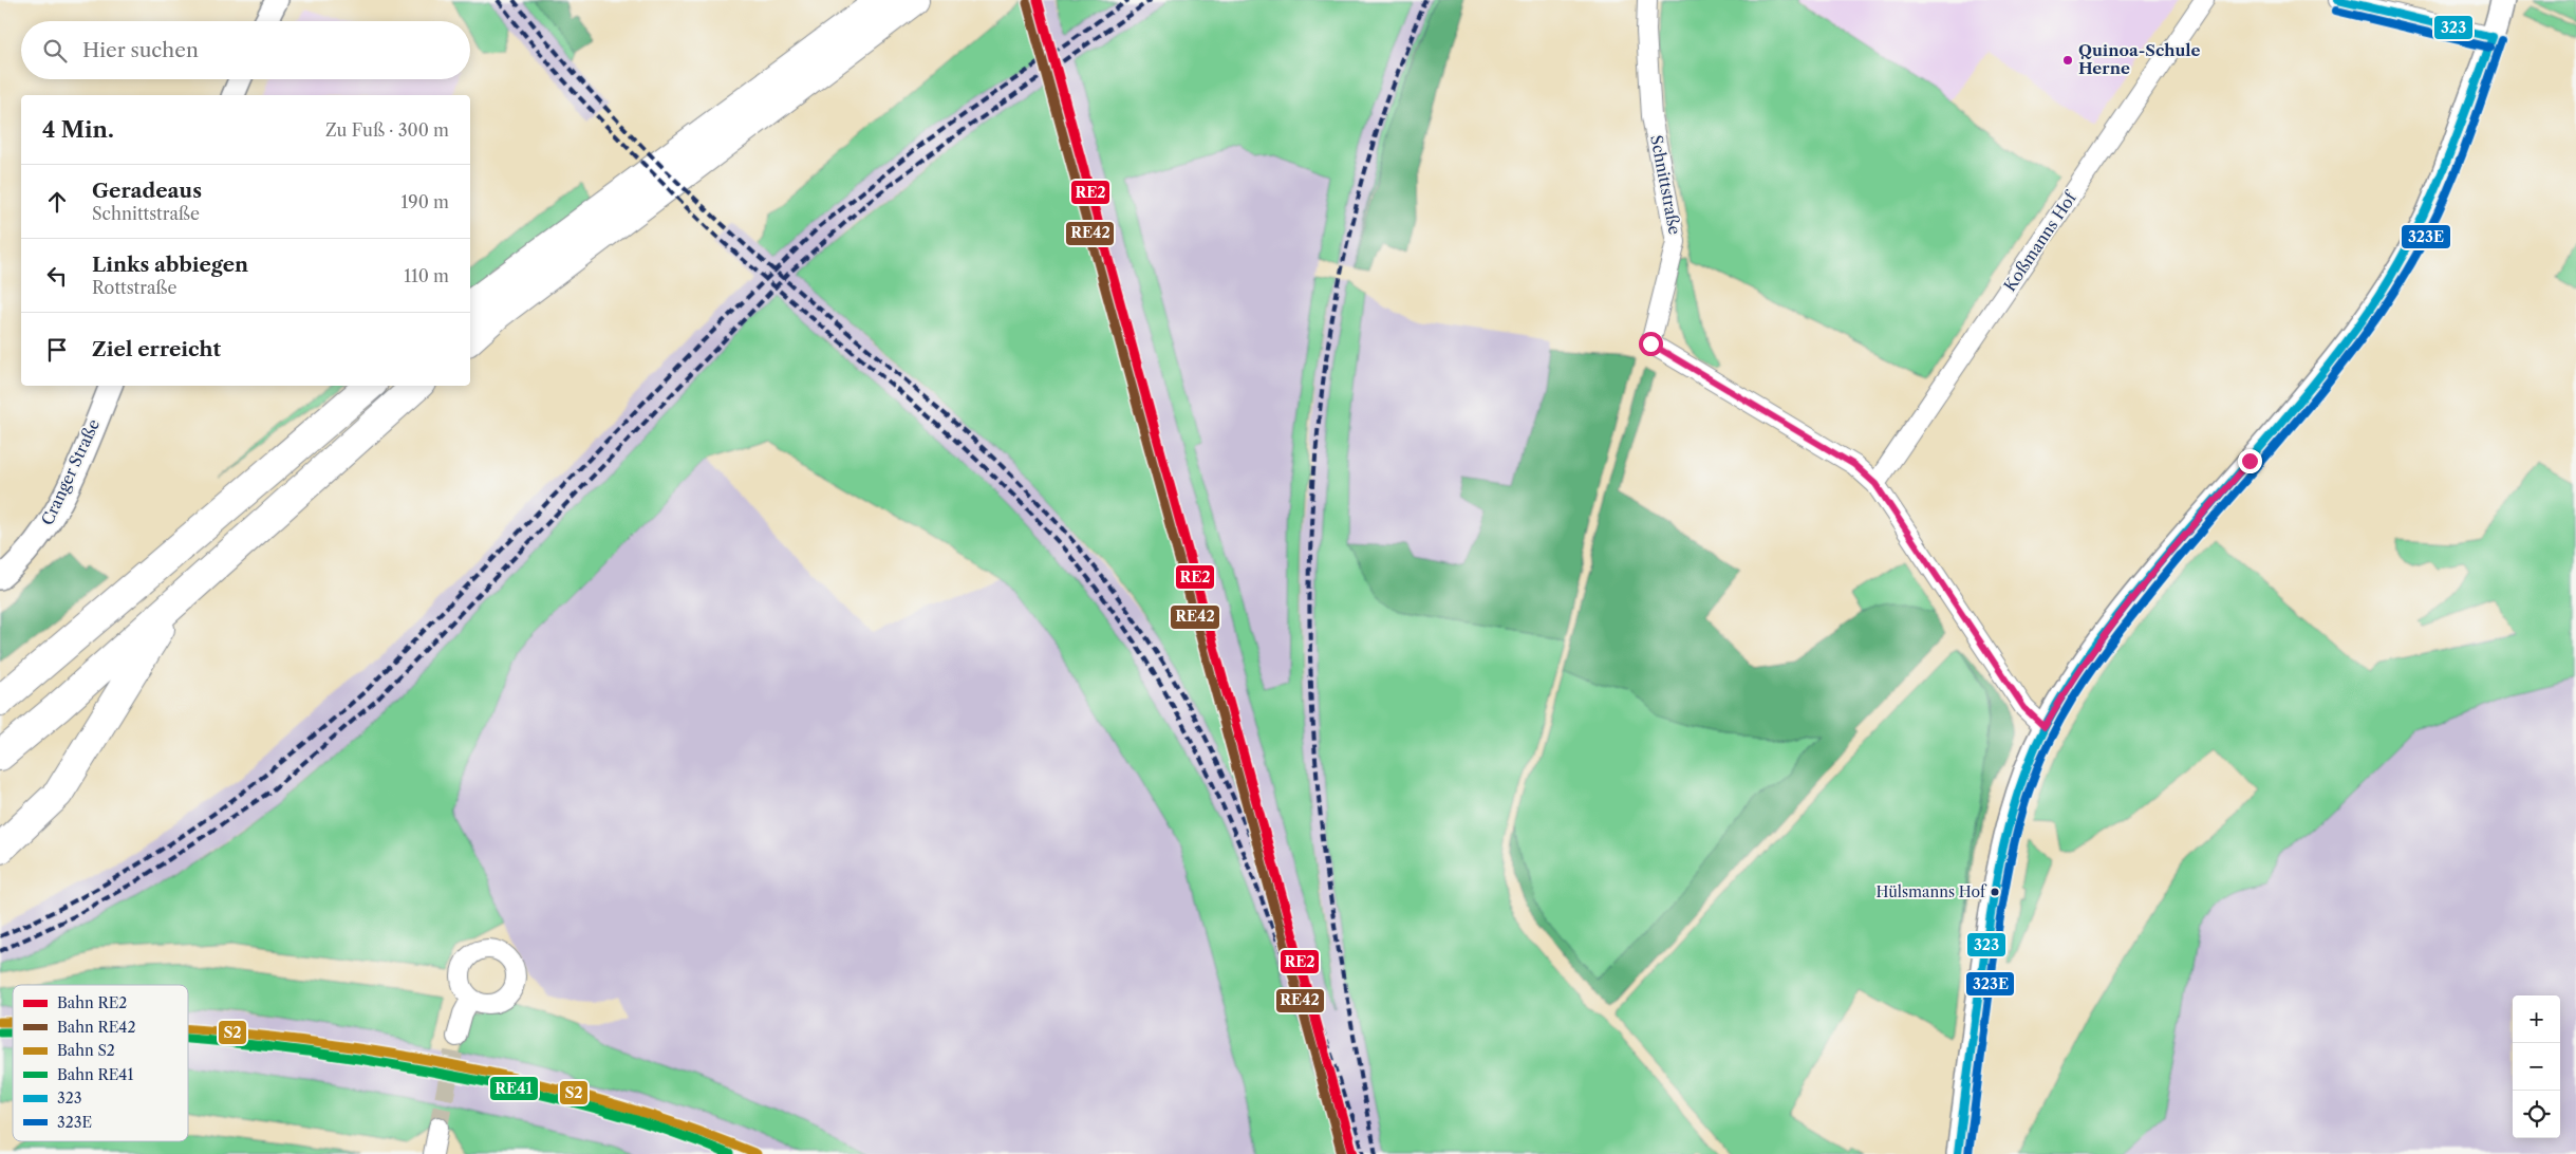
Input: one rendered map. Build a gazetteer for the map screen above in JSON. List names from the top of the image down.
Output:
{
  "streets": {
    "street": ["Schnittstraße", "Koßmanns Hof", "Cranger Straße"]
  },
  "crossings": [
    ["Schnittstraße", "Koßmanns Hof"]
  ],
  "places": ["Quinoa-Schule Herne", "Hülsmanns Hof"],
  "lines": [
    "rail line RE2",
    "transit line 323",
    "rail line RE42",
    "transit line 323E",
    "rail line S2",
    "rail line RE41"
  ],
  "legend": [
    "Bahn RE2",
    "Bahn RE42",
    "Bahn S2",
    "Bahn RE41",
    "323",
    "323E"
  ],
  "page": {
    "search": "Hier suchen",
    "heading": ["4 Min.", "Zu Fuß · 300 m"],
    "list": [
      ["Geradeaus", "Schnittstraße", "190 m"],
      ["Links abbiegen", "Rottstraße", "110 m"],
      "Ziel erreicht"
    ],
    "map_buttons": ["+", "−"]
  }
}
